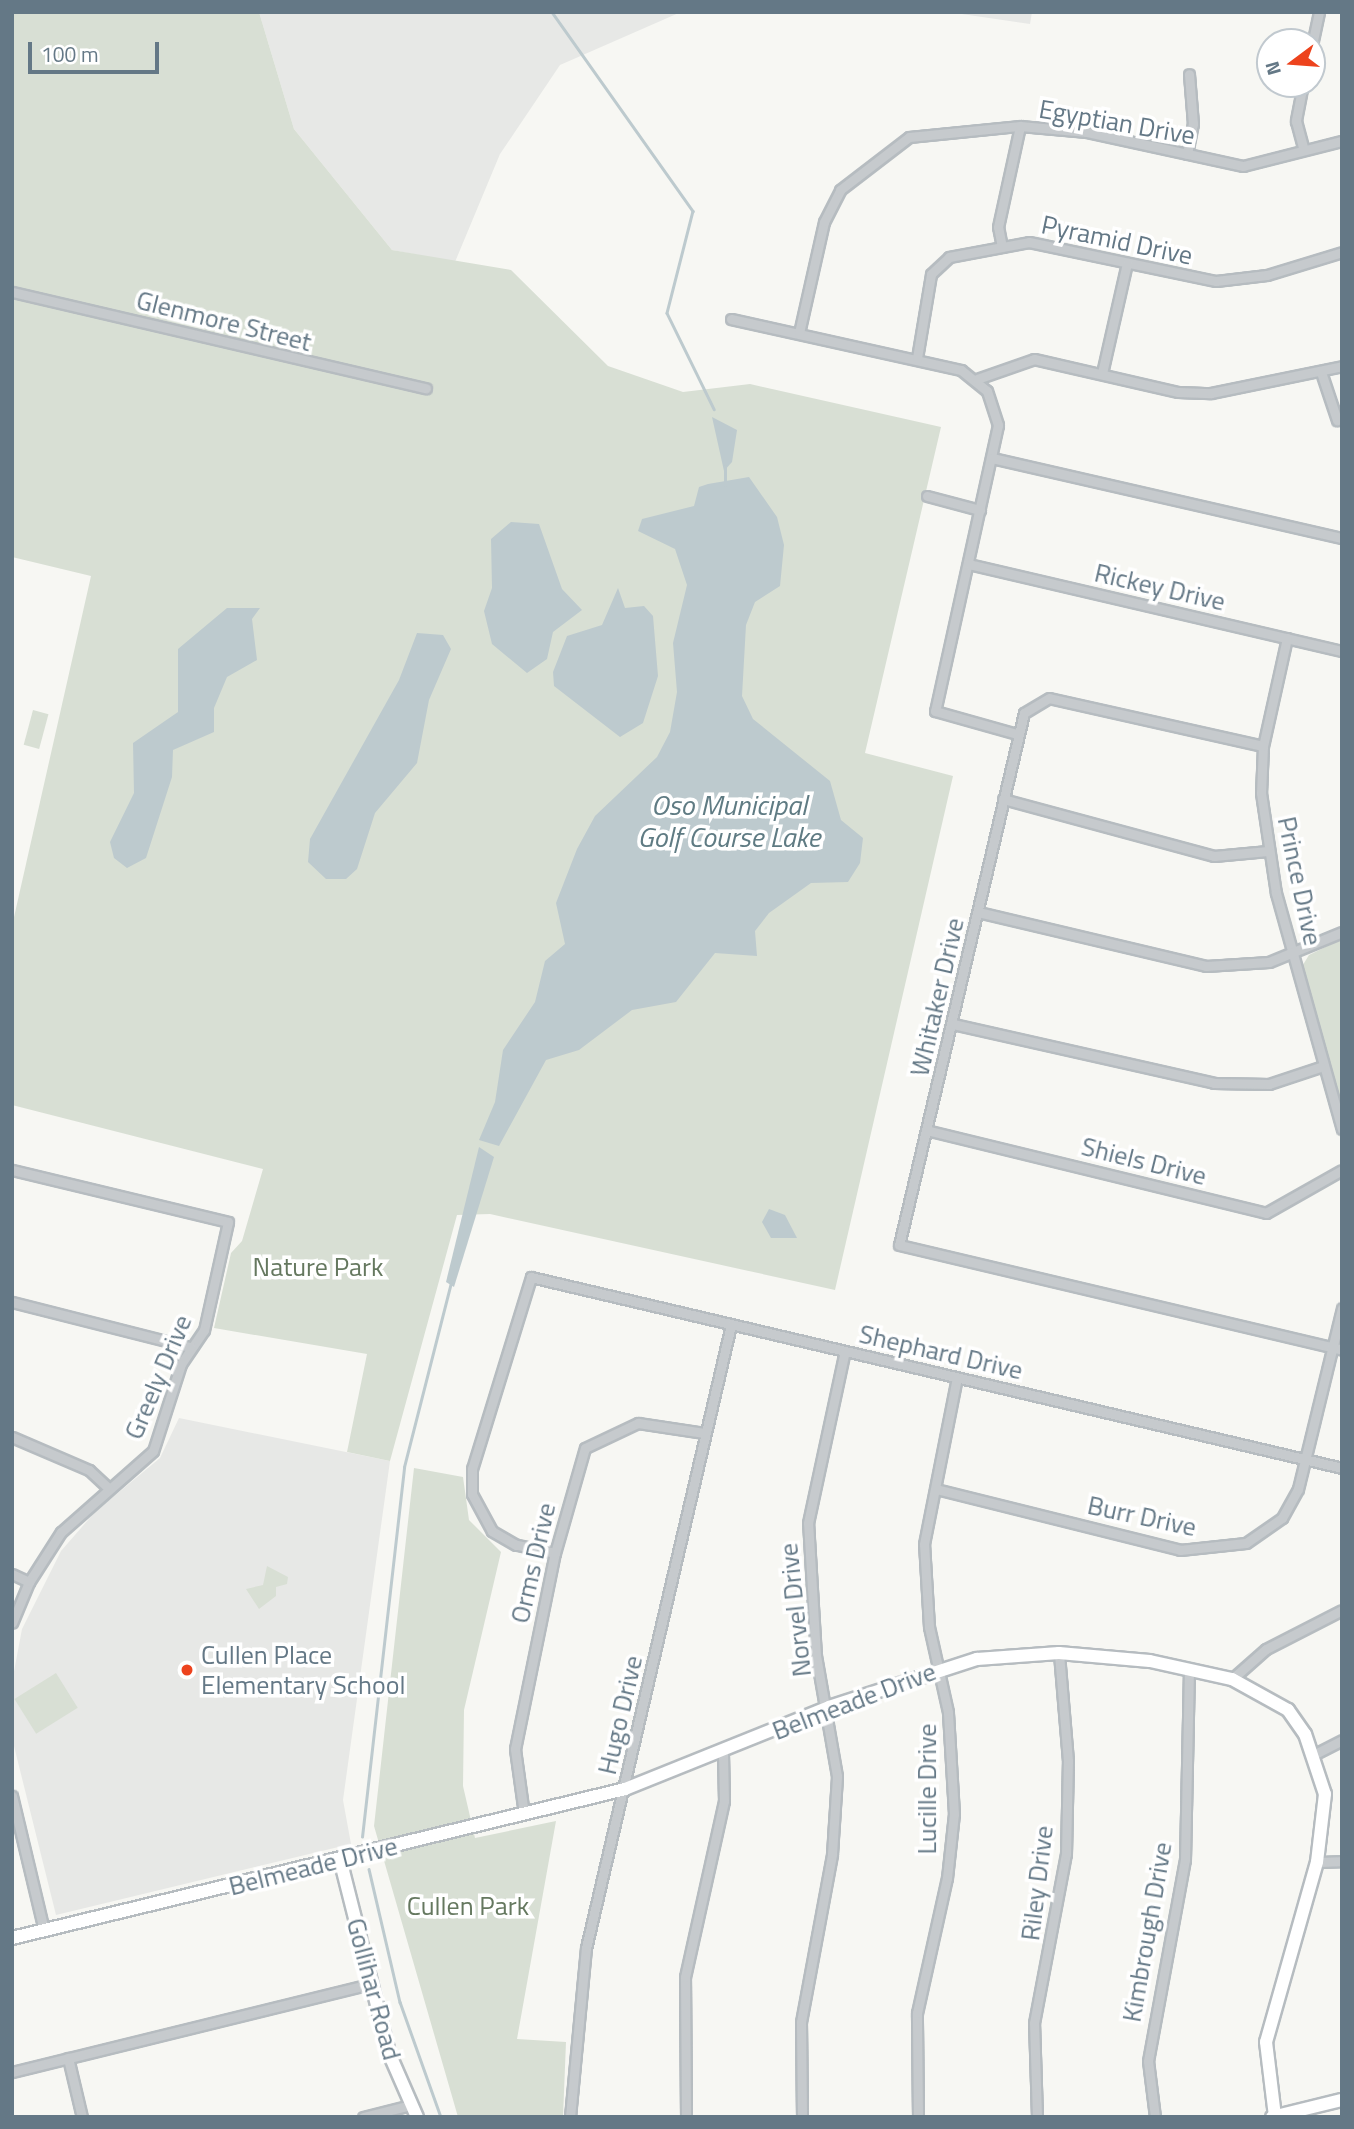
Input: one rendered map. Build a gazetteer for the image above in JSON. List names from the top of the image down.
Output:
{
  "streets": {
    "street": [
      "Egyptian Drive",
      "Pyramid Drive",
      "Glenmore Street",
      "Rickey Drive",
      "Prince Drive",
      "Whitaker Drive",
      "Shiels Drive",
      "Shephard Drive",
      "Greely Drive",
      "Burr Drive",
      "Orms Drive",
      "Norvel Drive",
      "Belmeade Drive",
      "Hugo Drive",
      "Lucille Drive",
      "Riley Drive",
      "Kimbrough Drive",
      "Gollihar Road"
    ]
  },
  "crossings": [
    ["Rickey Drive", "Prince Drive"],
    ["Whitaker Drive", "Shiels Drive"],
    ["Whitaker Drive", "Burr Drive"],
    ["Shephard Drive", "Burr Drive"],
    ["Shephard Drive", "Orms Drive"],
    ["Shephard Drive", "Norvel Drive"],
    ["Shephard Drive", "Hugo Drive"],
    ["Shephard Drive", "Lucille Drive"],
    ["Burr Drive", "Lucille Drive"],
    ["Orms Drive", "Belmeade Drive"],
    ["Orms Drive", "Hugo Drive"],
    ["Norvel Drive", "Belmeade Drive"],
    ["Belmeade Drive", "Hugo Drive"],
    ["Belmeade Drive", "Lucille Drive"],
    ["Belmeade Drive", "Riley Drive"],
    ["Belmeade Drive", "Kimbrough Drive"],
    ["Belmeade Drive", "Gollihar Road"]
  ],
  "water": ["Oso Municipal Golf Course Lake"],
  "parks": ["Nature Park", "Cullen Park"],
  "places": ["Cullen Place Elementary School"],
  "scale_bar": "100 m",
  "north": "left"
}
